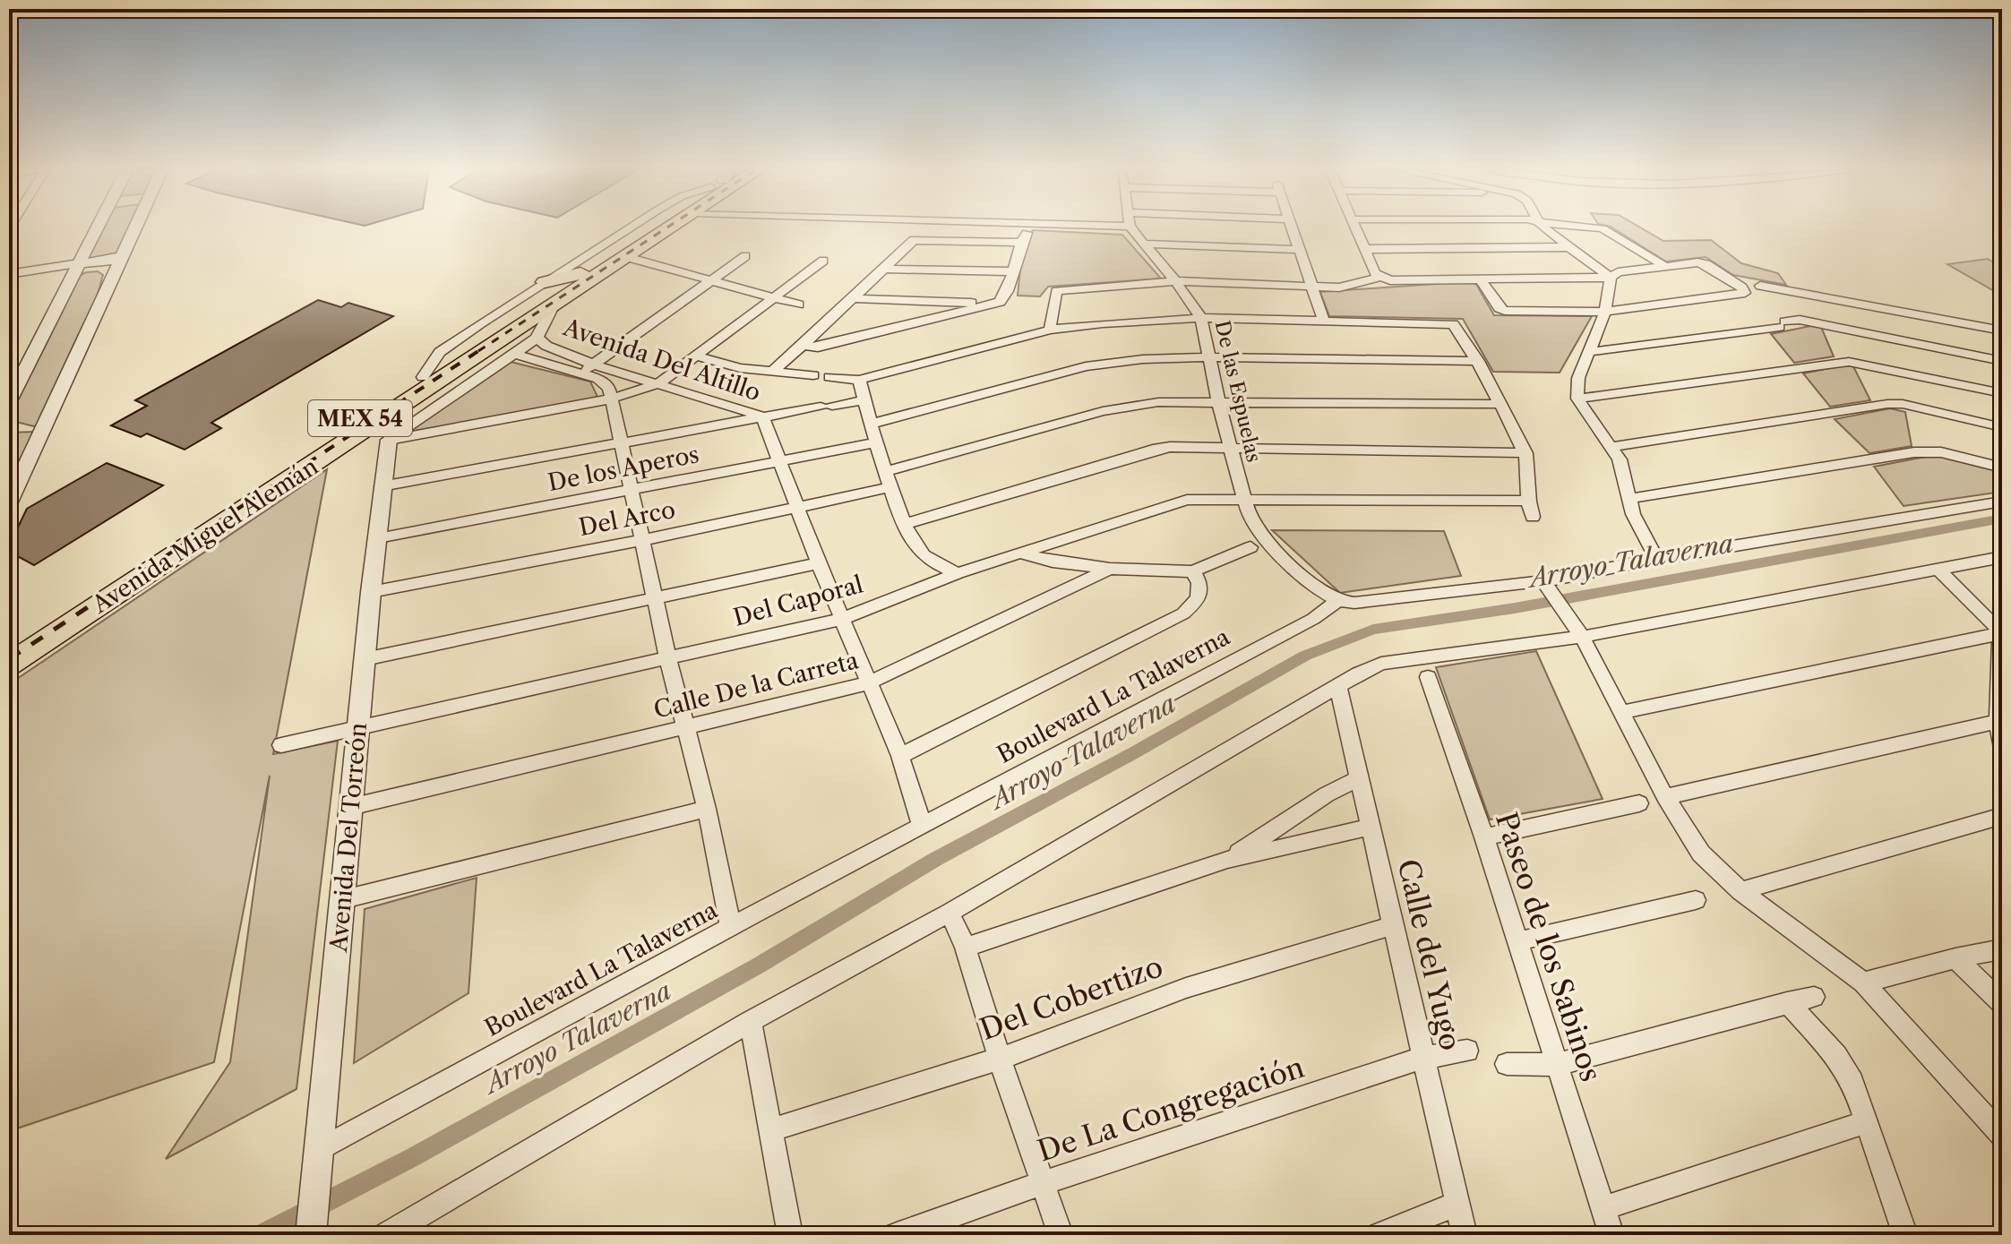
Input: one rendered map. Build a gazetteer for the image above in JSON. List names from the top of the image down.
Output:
{
  "streets": {
    "highway": ["MEX 54", "Avenida Miguel Alemán"],
    "street": [
      "Avenida Del Altillo",
      "De las Espuelas",
      "De los Aperos",
      "Del Arco",
      "Del Caporal",
      "Calle De la Carreta",
      "Boulevard La Talaverna",
      "Avenida Del Torreón",
      "Paseo de los Sabinos",
      "Calle del Yugo",
      "Del Cobertizo",
      "De La Congregación"
    ]
  },
  "crossings": [
    ["Avenida Del Altillo", "De los Aperos"],
    ["Avenida Del Altillo", "Del Arco"],
    ["Avenida Del Altillo", "Avenida Miguel Alemán"],
    ["Avenida Del Altillo", "Del Caporal"],
    ["Avenida Del Altillo", "Calle De la Carreta"],
    ["Avenida Del Altillo", "Boulevard La Talaverna"],
    ["De las Espuelas", "Del Caporal"],
    ["De las Espuelas", "Boulevard La Talaverna"],
    ["De los Aperos", "Avenida Del Torreón"],
    ["Del Arco", "Avenida Del Torreón"],
    ["Del Caporal", "Avenida Del Torreón"],
    ["Calle De la Carreta", "Avenida Del Torreón"],
    ["Boulevard La Talaverna", "Avenida Del Torreón"],
    ["Calle del Yugo", "Del Cobertizo"],
    ["Calle del Yugo", "De La Congregación"]
  ],
  "water": ["Arroyo Talaverna"]
}
